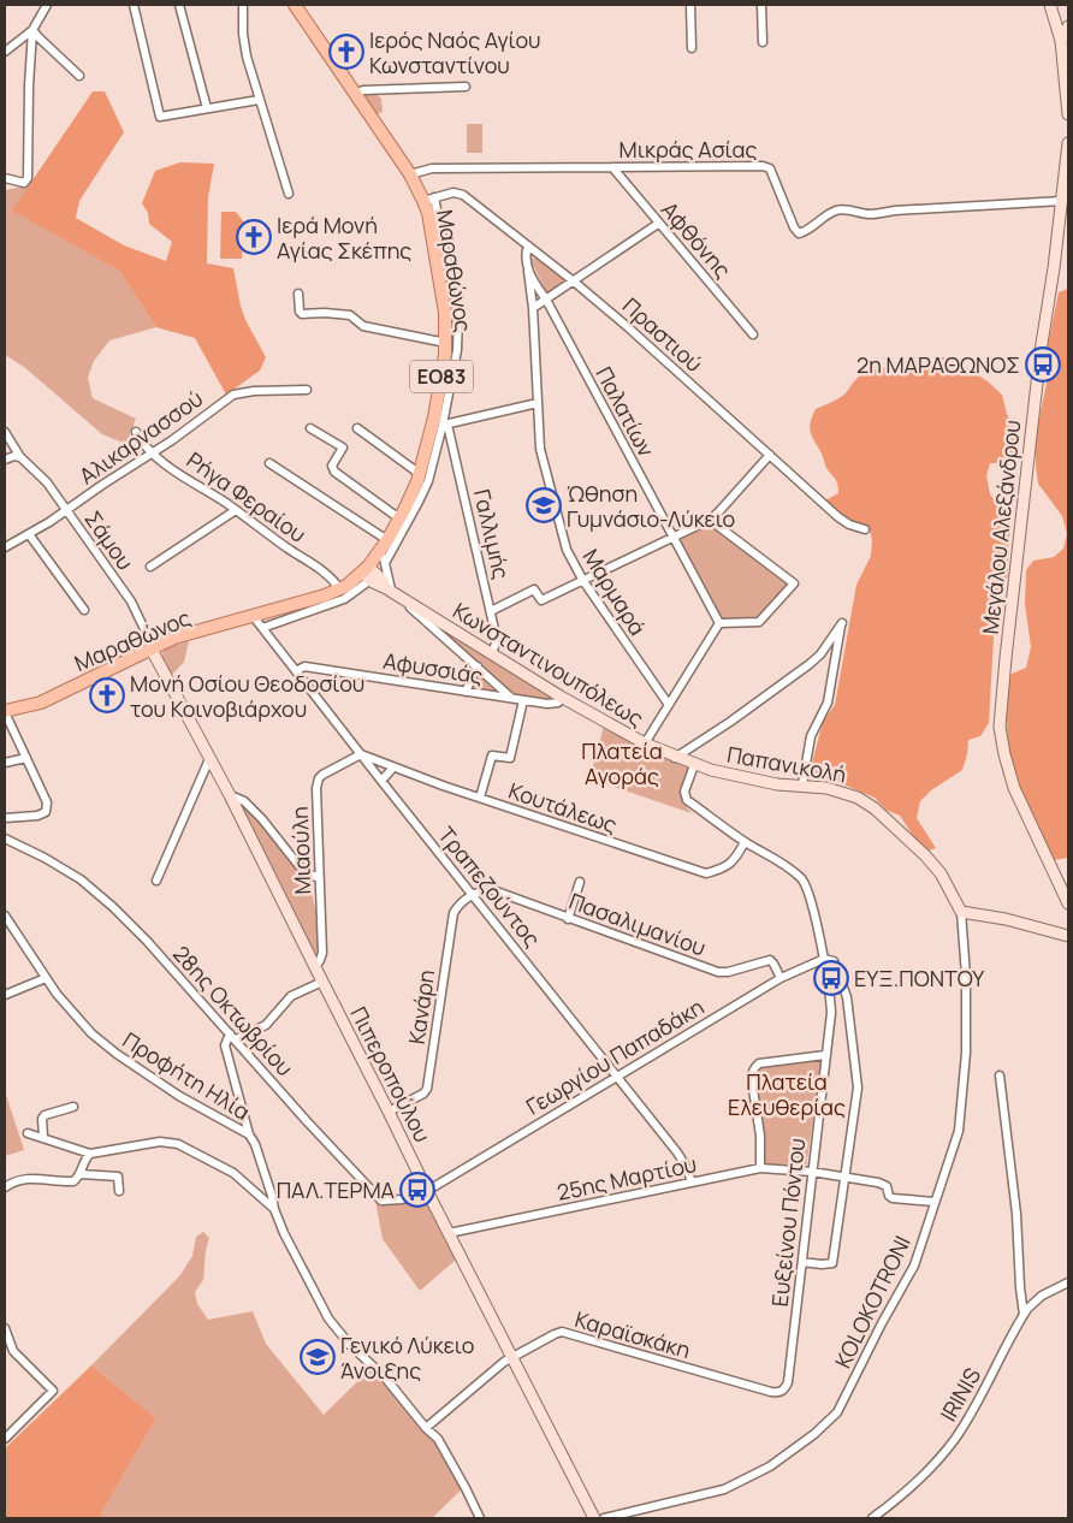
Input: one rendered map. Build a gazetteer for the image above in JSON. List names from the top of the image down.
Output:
{
  "streets": {
    "main road": ["Μαραθώνος", "ΕΟ83"],
    "street": [
      "Μικράς Ασίας",
      "Αφθόνης",
      "Πραστιού",
      "Παλατίων",
      "Αλικαρνασσού",
      "Ρήγα Φεραίου",
      "Μεγάλου Αλεξάνδρου",
      "Γαλλιμής",
      "Σάμου",
      "Μαρμαρά",
      "Κωνσταντινουπόλεως",
      "Αφυσσιάς",
      "Παπανικολή",
      "Κουτάλεως",
      "Μιαούλη",
      "Τραπεζούντος",
      "Πασαλιμανίου",
      "Κανάρη",
      "28ης Οκτωβρίου",
      "Γεωργίου Παπαδάκη",
      "Πιπεροπούλου",
      "Προφήτη Ηλία",
      "25ης Μαρτίου",
      "Ευξείνου Πόντου",
      "KOLOKOTRONI",
      "Καραϊσκάκη",
      "IRINIS"
    ]
  },
  "crossings": [
    ["Μικράς Ασίας", "Αφθόνης"],
    ["Μικράς Ασίας", "Μαραθώνος"],
    ["Μικράς Ασίας", "Μεγάλου Αλεξάνδρου"],
    ["Μαραθώνος", "Πραστιού"],
    ["Μαραθώνος", "Ρήγα Φεραίου"],
    ["Μαραθώνος", "Σάμου"],
    ["Μαραθώνος", "Κωνσταντινουπόλεως"],
    ["Μαραθώνος", "Τραπεζούντος"],
    ["Μαραθώνος", "Πιπεροπούλου"],
    ["Παλατίων", "Μαρμαρά"],
    ["Αλικαρνασσού", "Ρήγα Φεραίου"],
    ["Αλικαρνασσού", "Σάμου"],
    ["Γαλλιμής", "Κωνσταντινουπόλεως"],
    ["Σάμου", "Πιπεροπούλου"],
    ["Κωνσταντινουπόλεως", "Αφυσσιάς"],
    ["Κωνσταντινουπόλεως", "Παπανικολή"],
    ["Κωνσταντινουπόλεως", "Ευξείνου Πόντου"],
    ["Αφυσσιάς", "Τραπεζούντος"],
    ["Παπανικολή", "Ευξείνου Πόντου"],
    ["Παπανικολή", "KOLOKOTRONI"],
    ["Κουτάλεως", "Μιαούλη"],
    ["Κουτάλεως", "Τραπεζούντος"],
    ["Κουτάλεως", "Ευξείνου Πόντου"],
    ["Μιαούλη", "Τραπεζούντος"],
    ["Μιαούλη", "Πιπεροπούλου"],
    ["Τραπεζούντος", "Πασαλιμανίου"],
    ["Τραπεζούντος", "Κανάρη"],
    ["Τραπεζούντος", "Γεωργίου Παπαδάκη"],
    ["Τραπεζούντος", "25ης Μαρτίου"],
    ["Πασαλιμανίου", "Κανάρη"],
    ["Πασαλιμανίου", "Γεωργίου Παπαδάκη"],
    ["Κανάρη", "Πιπεροπούλου"],
    ["28ης Οκτωβρίου", "Γεωργίου Παπαδάκη"],
    ["28ης Οκτωβρίου", "Πιπεροπούλου"],
    ["Γεωργίου Παπαδάκη", "Πιπεροπούλου"],
    ["Γεωργίου Παπαδάκη", "Ευξείνου Πόντου"],
    ["Πιπεροπούλου", "25ης Μαρτίου"],
    ["Πιπεροπούλου", "Καραϊσκάκη"],
    ["Προφήτη Ηλία", "Καραϊσκάκη"],
    ["25ης Μαρτίου", "Ευξείνου Πόντου"],
    ["25ης Μαρτίου", "KOLOKOTRONI"],
    ["Ευξείνου Πόντου", "Καραϊσκάκη"]
  ],
  "parks": ["Πλατεία Αγοράς", "Πλατεία Ελευθερίας"],
  "places": {
    "church": ["Ιερός Ναός Αγίου Κωνσταντίνου", "Ιερά Μονή Αγίας Σκέπης", "Μονή Οσίου Θεοδοσίου του Κοινοβιάρχου"],
    "bus stop": ["2η ΜΑΡΑΘΩΝΟΣ", "ΕΥΞ.ΠΟΝΤΟΥ", "ΠΑΛ.ΤΕΡΜΑ"],
    "school or university": ["Ώθηση Γυμνάσιο-Λύκειο", "Γενικό Λύκειο Άνοιξης"]
  }
}
